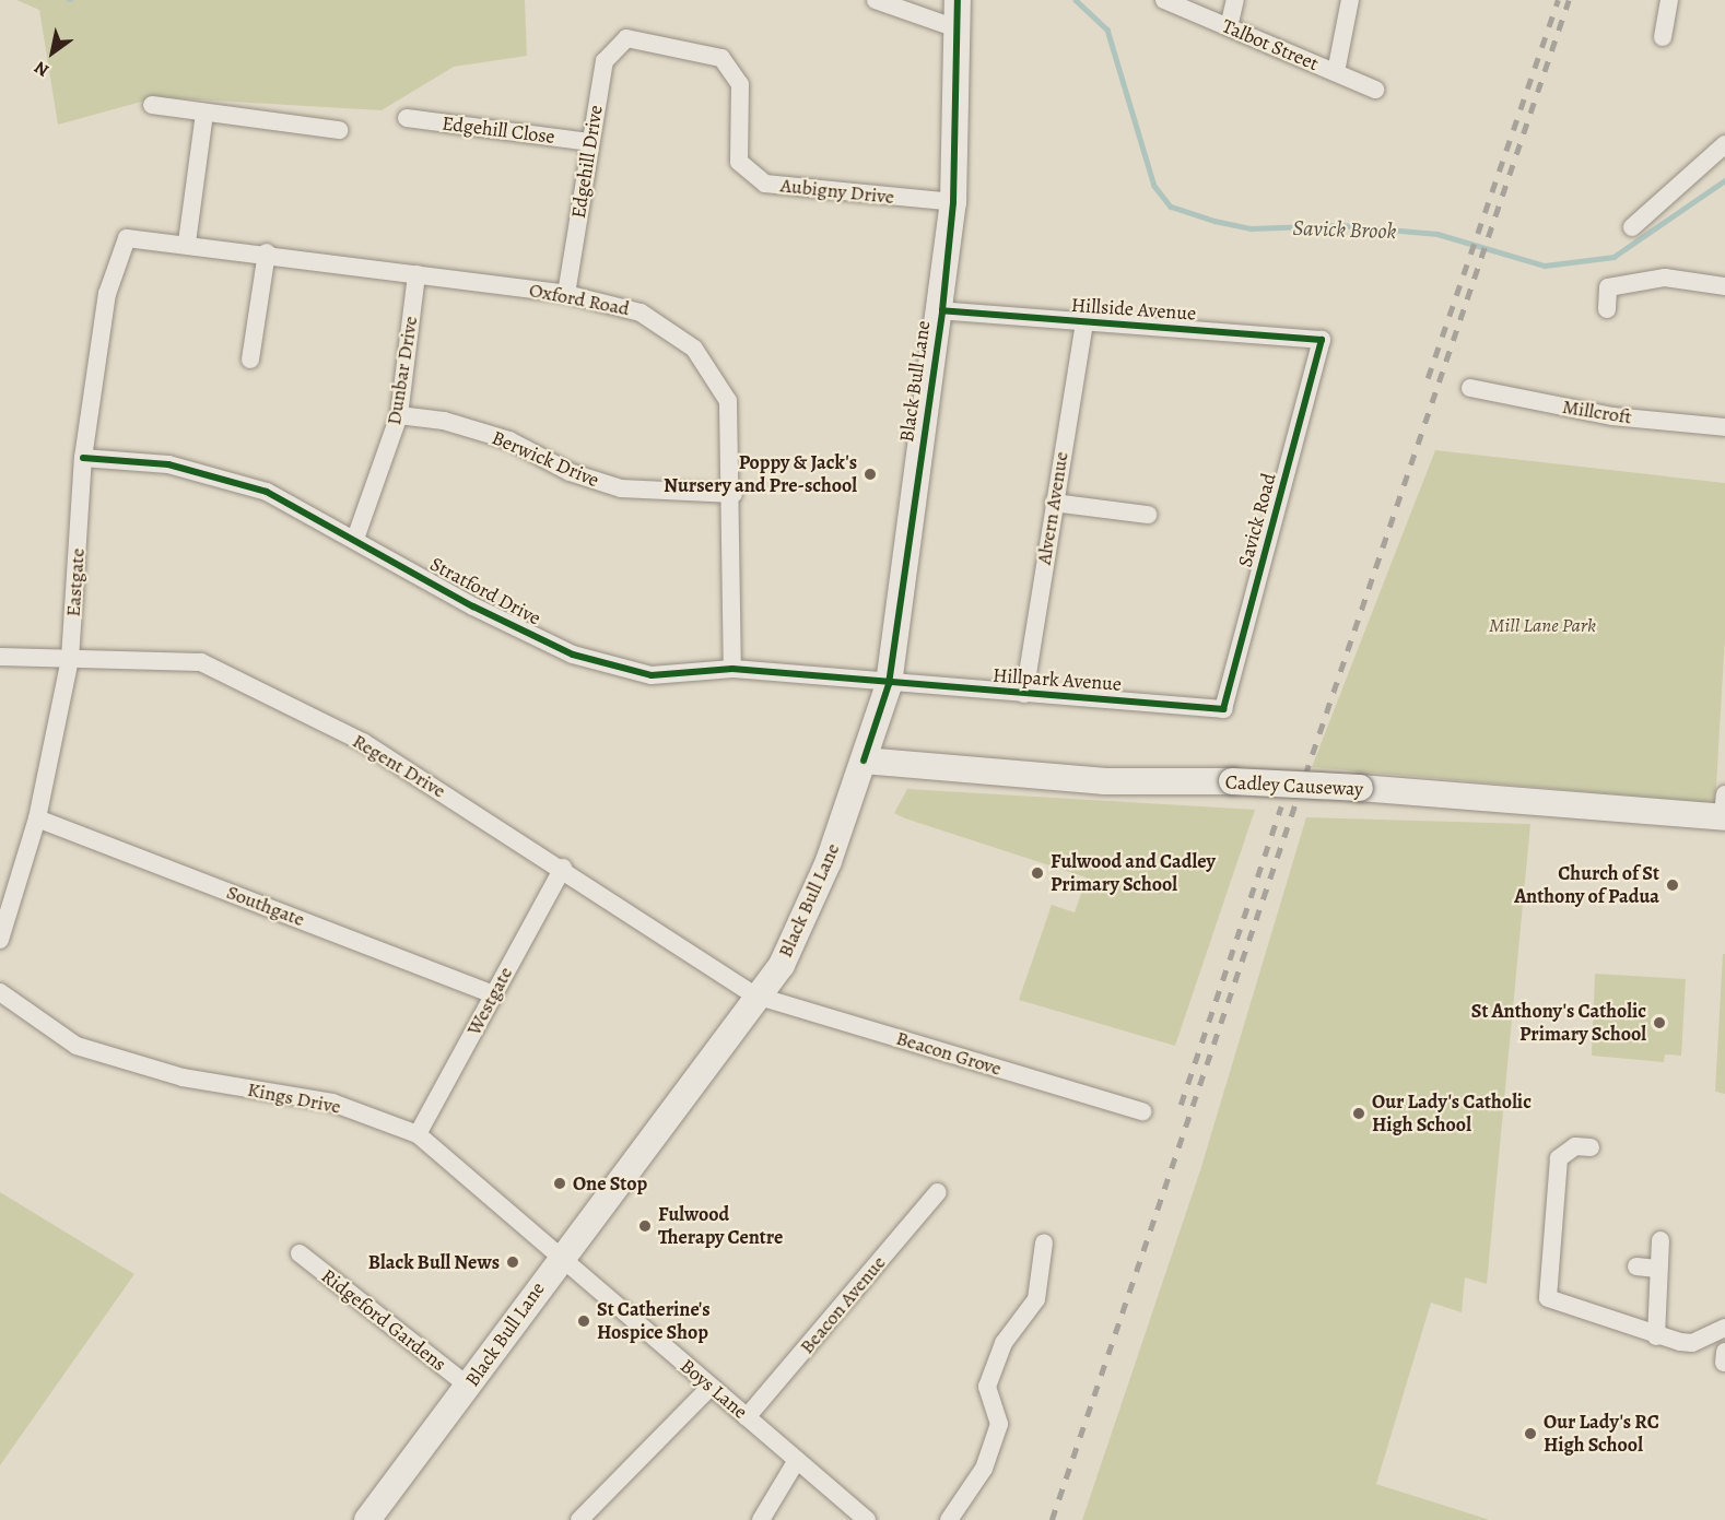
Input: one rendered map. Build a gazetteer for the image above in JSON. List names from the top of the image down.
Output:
{
  "streets": {
    "street": [
      "Talbot Street",
      "Edgehill Close",
      "Edgehill Drive",
      "Aubigny Drive",
      "Oxford Road",
      "Hillside Avenue",
      "Dunbar Drive",
      "Black Bull Lane",
      "Millcroft",
      "Berwick Drive",
      "Alvern Avenue",
      "Savick Road",
      "Eastgate",
      "Stratford Drive",
      "Hillpark Avenue",
      "Regent Drive",
      "Cadley Causeway",
      "Southgate",
      "Westgate",
      "Beacon Grove",
      "Kings Drive",
      "Beacon Avenue",
      "Ridgeford Gardens",
      "Boys Lane"
    ]
  },
  "crossings": [
    ["Edgehill Close", "Edgehill Drive"],
    ["Edgehill Drive", "Aubigny Drive"],
    ["Edgehill Drive", "Oxford Road"],
    ["Aubigny Drive", "Black Bull Lane"],
    ["Oxford Road", "Dunbar Drive"],
    ["Oxford Road", "Berwick Drive"],
    ["Oxford Road", "Eastgate"],
    ["Oxford Road", "Stratford Drive"],
    ["Hillside Avenue", "Black Bull Lane"],
    ["Hillside Avenue", "Alvern Avenue"],
    ["Hillside Avenue", "Savick Road"],
    ["Dunbar Drive", "Berwick Drive"],
    ["Dunbar Drive", "Stratford Drive"],
    ["Black Bull Lane", "Stratford Drive"],
    ["Black Bull Lane", "Hillpark Avenue"],
    ["Black Bull Lane", "Regent Drive"],
    ["Black Bull Lane", "Cadley Causeway"],
    ["Black Bull Lane", "Beacon Grove"],
    ["Black Bull Lane", "Kings Drive"],
    ["Black Bull Lane", "Ridgeford Gardens"],
    ["Black Bull Lane", "Boys Lane"],
    ["Alvern Avenue", "Hillpark Avenue"],
    ["Savick Road", "Hillpark Avenue"],
    ["Eastgate", "Stratford Drive"],
    ["Eastgate", "Regent Drive"],
    ["Eastgate", "Southgate"],
    ["Stratford Drive", "Hillpark Avenue"],
    ["Regent Drive", "Westgate"],
    ["Regent Drive", "Beacon Grove"],
    ["Southgate", "Westgate"],
    ["Westgate", "Kings Drive"],
    ["Kings Drive", "Boys Lane"],
    ["Beacon Avenue", "Boys Lane"]
  ],
  "water": ["Savick Brook"],
  "parks": ["Mill Lane Park"],
  "places": [
    "Poppy & Jack's Nursery and Pre-school",
    "Fulwood and Cadley Primary School",
    "Church of St Anthony of Padua",
    "St Anthony's Catholic Primary School",
    "Our Lady's Catholic High School",
    "One Stop",
    "Fulwood Therapy Centre",
    "Black Bull News",
    "St Catherine's Hospice Shop",
    "Our Lady's RC High School"
  ],
  "north": "bottom left"
}
